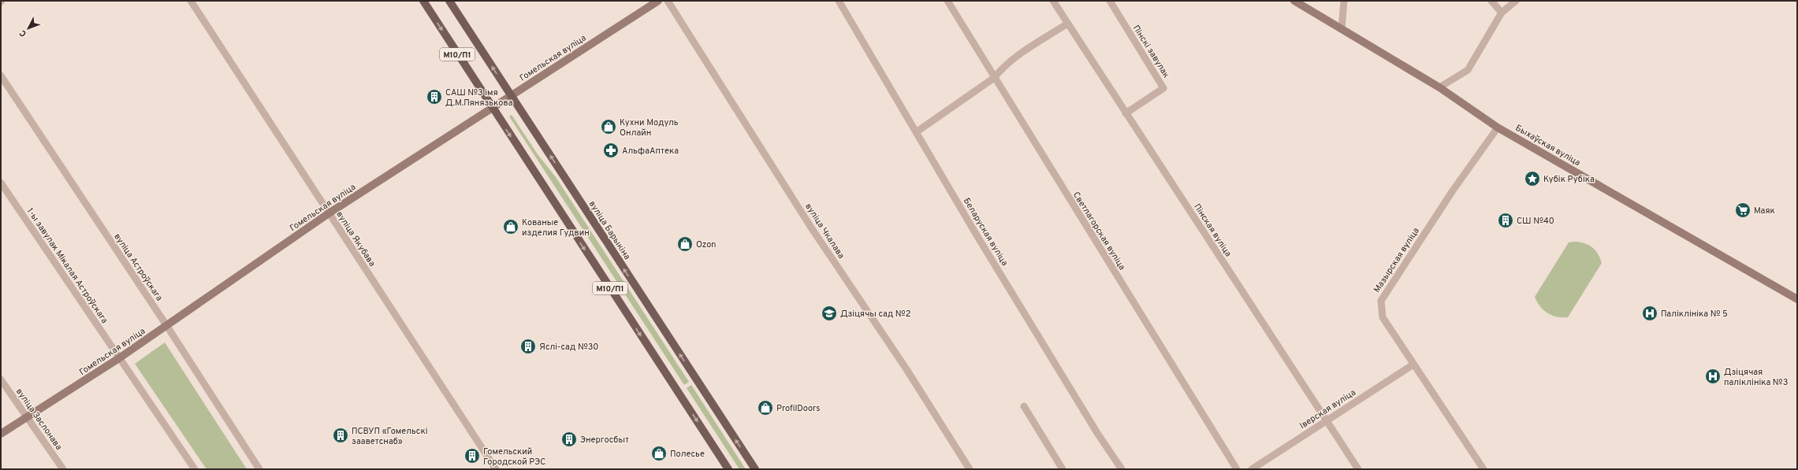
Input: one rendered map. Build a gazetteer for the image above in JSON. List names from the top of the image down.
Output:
{
  "streets": {
    "main road": [
      "М10/П1",
      "Гомельская вуліца",
      "Быхаўская вуліца",
      "вуліца Барыкіна"
    ],
    "street": [
      "Пінскі завулак",
      "Пінская вуліца",
      "вуліца Чкалава",
      "Светлагорская вуліца",
      "Беларуская вуліца",
      "вуліца Якубава",
      "Мазырская вуліца",
      "1-ы завулак Мікалая Астроўскага",
      "вуліца Астроўскага",
      "Іверская вуліца",
      "вуліца Заслонава"
    ]
  },
  "crossings": [
    ["Пінскі завулак", "Пінская вуліца"],
    ["М10/П1", "Гомельская вуліца"],
    ["Гомельская вуліца", "вуліца Барыкіна"],
    ["Гомельская вуліца", "вуліца Якубава"],
    ["Гомельская вуліца", "1-ы завулак Мікалая Астроўскага"],
    ["Гомельская вуліца", "вуліца Астроўскага"],
    ["Гомельская вуліца", "вуліца Заслонава"],
    ["Быхаўская вуліца", "Мазырская вуліца"],
    ["Пінская вуліца", "Іверская вуліца"],
    ["Мазырская вуліца", "Іверская вуліца"]
  ],
  "places": {
    "building": [
      "САШ №3 імя Д.М.Пянязькова",
      "СШ №40",
      "Яслі-сад №30",
      "ПСВУП «Гомельскі зааветснаб»",
      "Энергосбыт",
      "Гомельский Городской РЭС"
    ],
    "shop": [
      "Кухни Модуль Онлайн",
      "Кованые изделия Гудвин",
      "Ozon",
      "ProfilDoors",
      "Полесье"
    ],
    "pharmacy": ["АльфаАптека"],
    "place": ["Кубік Рубіка"],
    "supermarket": ["Маяк"],
    "school or university": ["Дзіцячы сад №2"],
    "hospital": ["Паліклініка № 5", "Дзіцячая паліклініка №3"]
  },
  "north": "bottom left"
}
